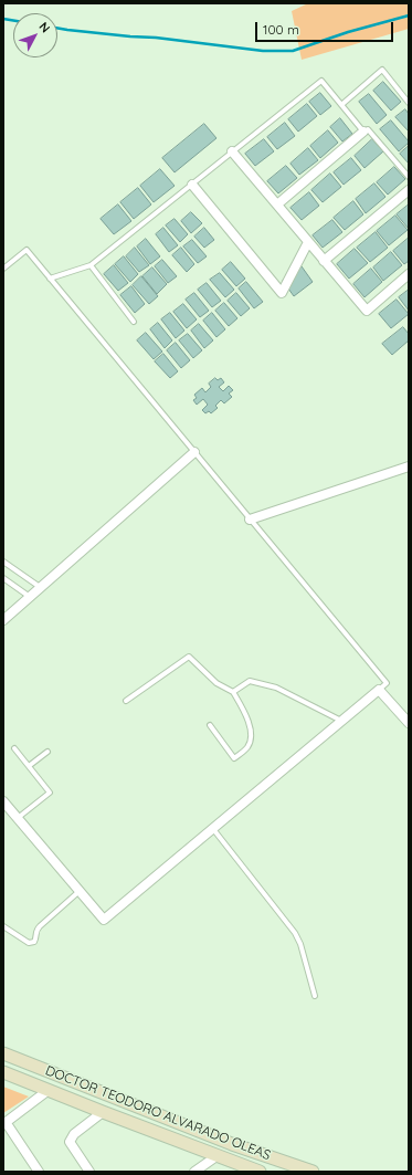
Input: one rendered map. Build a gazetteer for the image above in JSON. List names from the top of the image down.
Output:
{
  "streets": {
    "main road": ["DOCTOR TEODORO ALVARADO OLEAS"]
  },
  "scale_bar": "100 m",
  "north": "top right"
}
